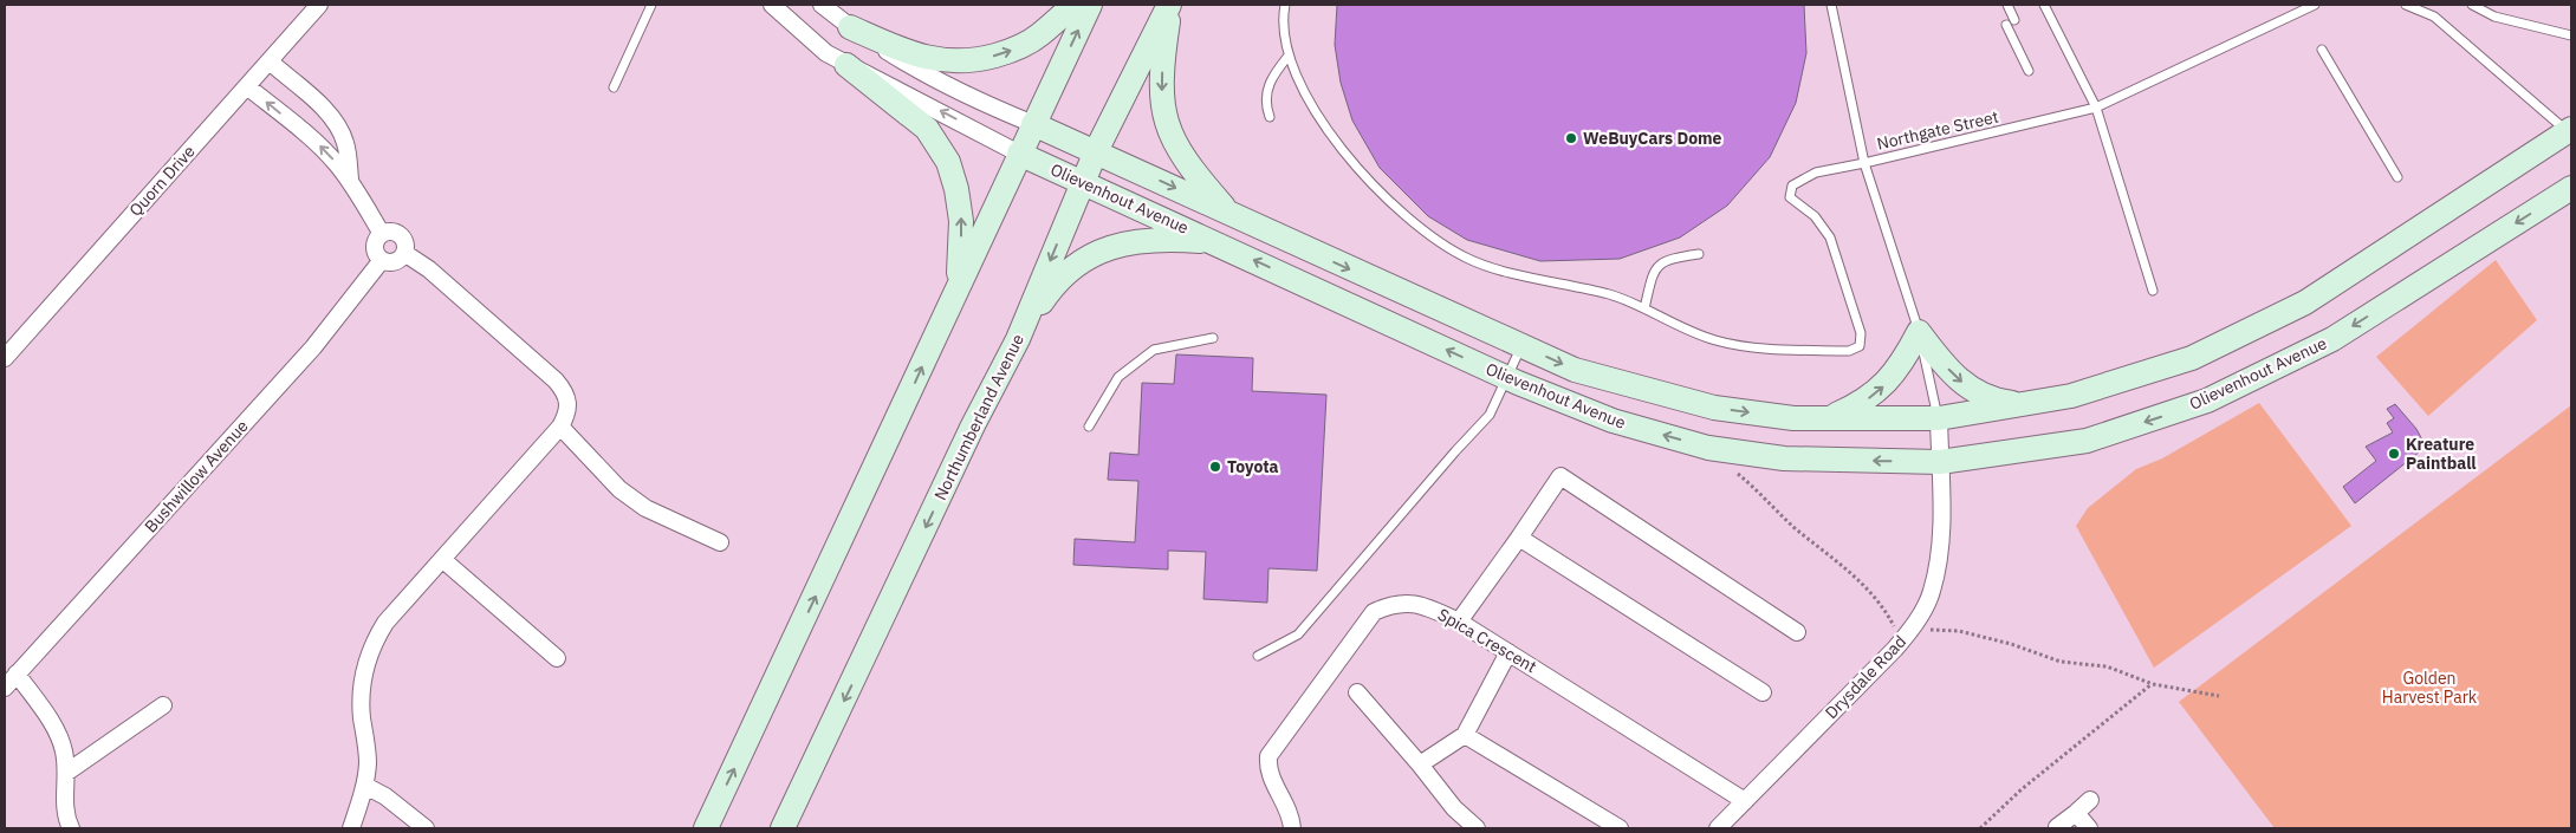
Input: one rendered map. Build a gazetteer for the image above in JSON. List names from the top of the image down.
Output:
{
  "streets": {
    "street": [
      "Quorn Drive",
      "Olievenhout Avenue",
      "Northumberland Avenue",
      "Bushwillow Avenue",
      "Spica Crescent",
      "Drysdale Road"
    ],
    "lane": ["Northgate Street"]
  },
  "crossings": [
    ["Northgate Street", "Olievenhout Avenue"],
    ["Northgate Street", "Drysdale Road"],
    ["Olievenhout Avenue", "Northumberland Avenue"],
    ["Olievenhout Avenue", "Drysdale Road"],
    ["Spica Crescent", "Drysdale Road"]
  ],
  "parks": ["Golden Harvest Park"],
  "places": ["WeBuyCars Dome", "Kreature Paintball", "Toyota"]
}
